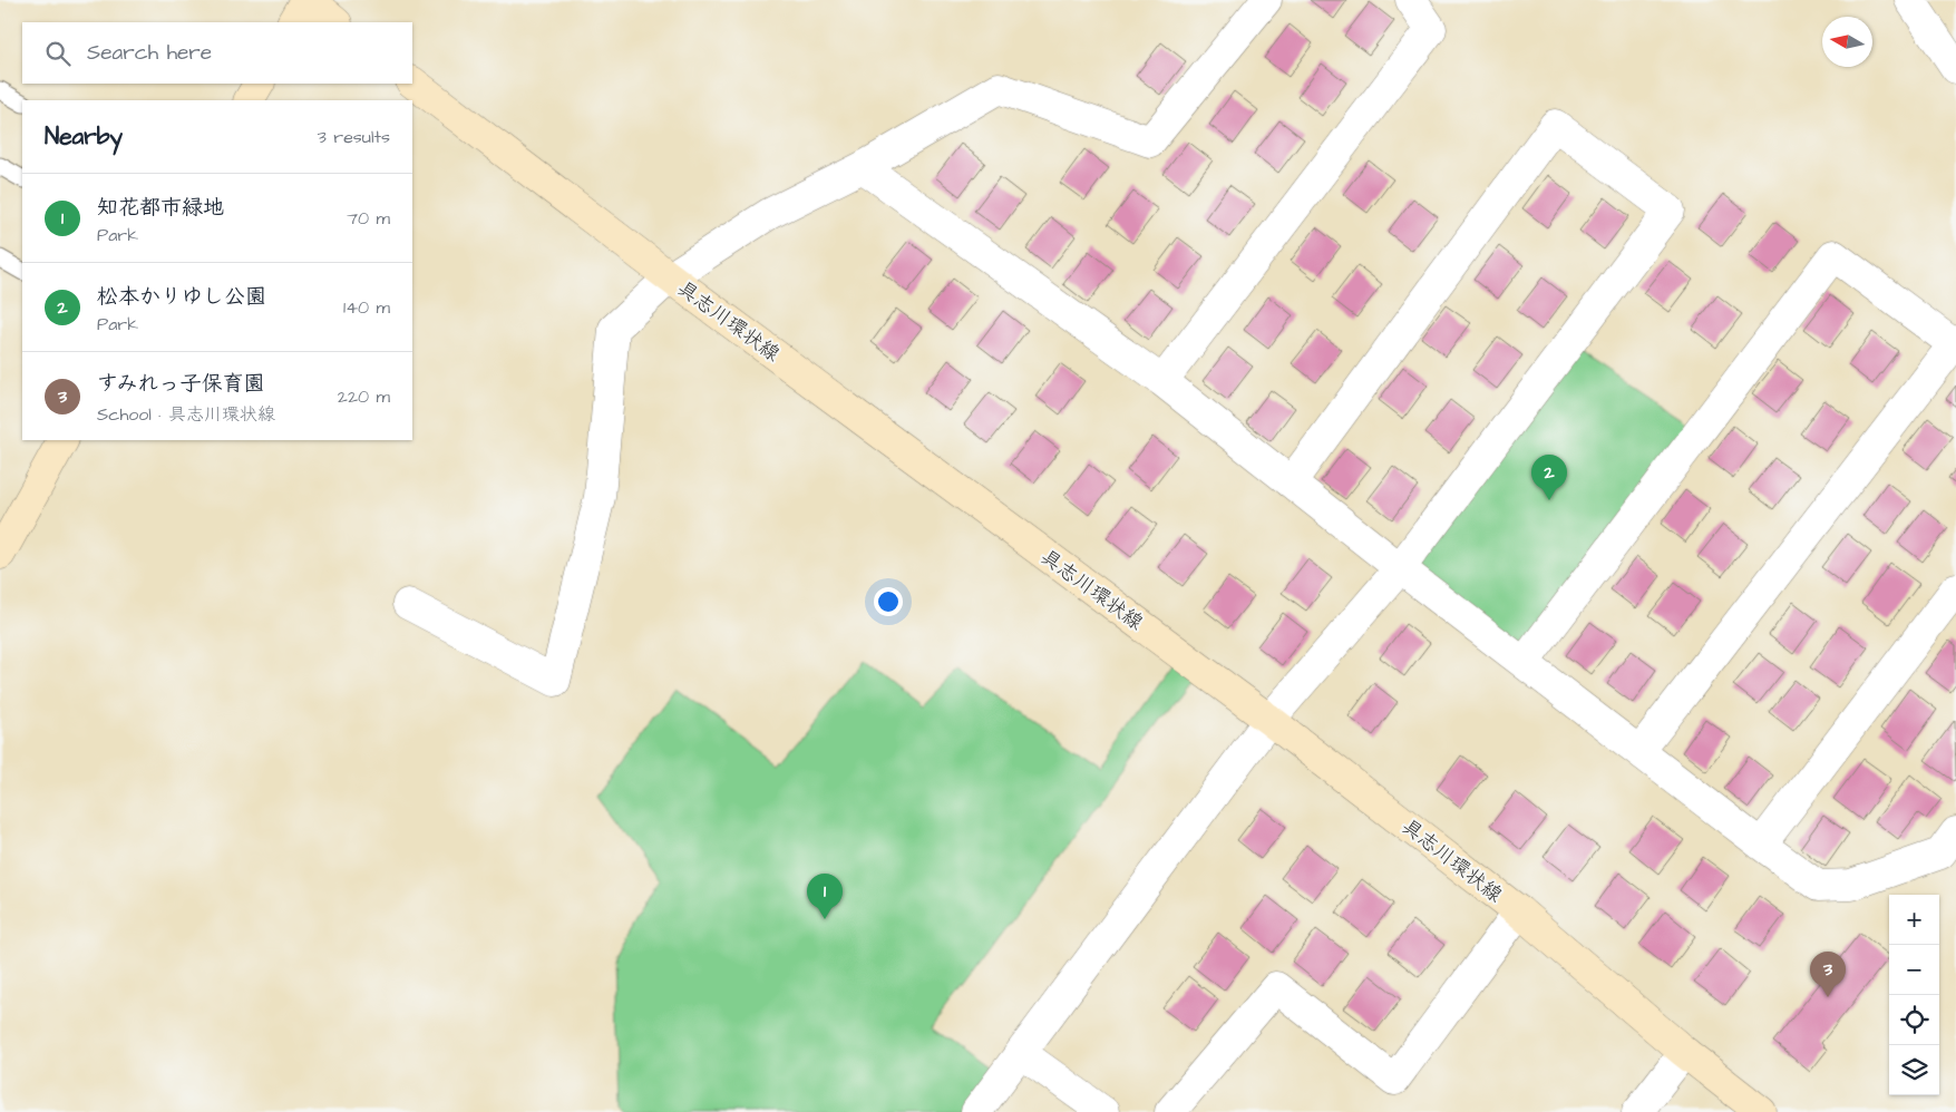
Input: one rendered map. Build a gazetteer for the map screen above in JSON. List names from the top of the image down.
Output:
{
  "streets": {
    "main road": ["具志川環状線"]
  },
  "north": "left",
  "page": {
    "search": "Search here",
    "heading": ["Nearby", "3 results"],
    "list": [
      {
        "mark": "1",
        "name": "知花都市緑地",
        "note": "Park",
        "value": "70 m"
      },
      {
        "mark": "2",
        "name": "松本かりゆし公園",
        "note": "Park",
        "value": "140 m"
      },
      {
        "mark": "3",
        "name": "すみれっ子保育園",
        "note": "School · 具志川環状線",
        "value": "220 m"
      }
    ],
    "pins": ["2", "1", "3"],
    "map_buttons": ["+", "−"]
  }
}
